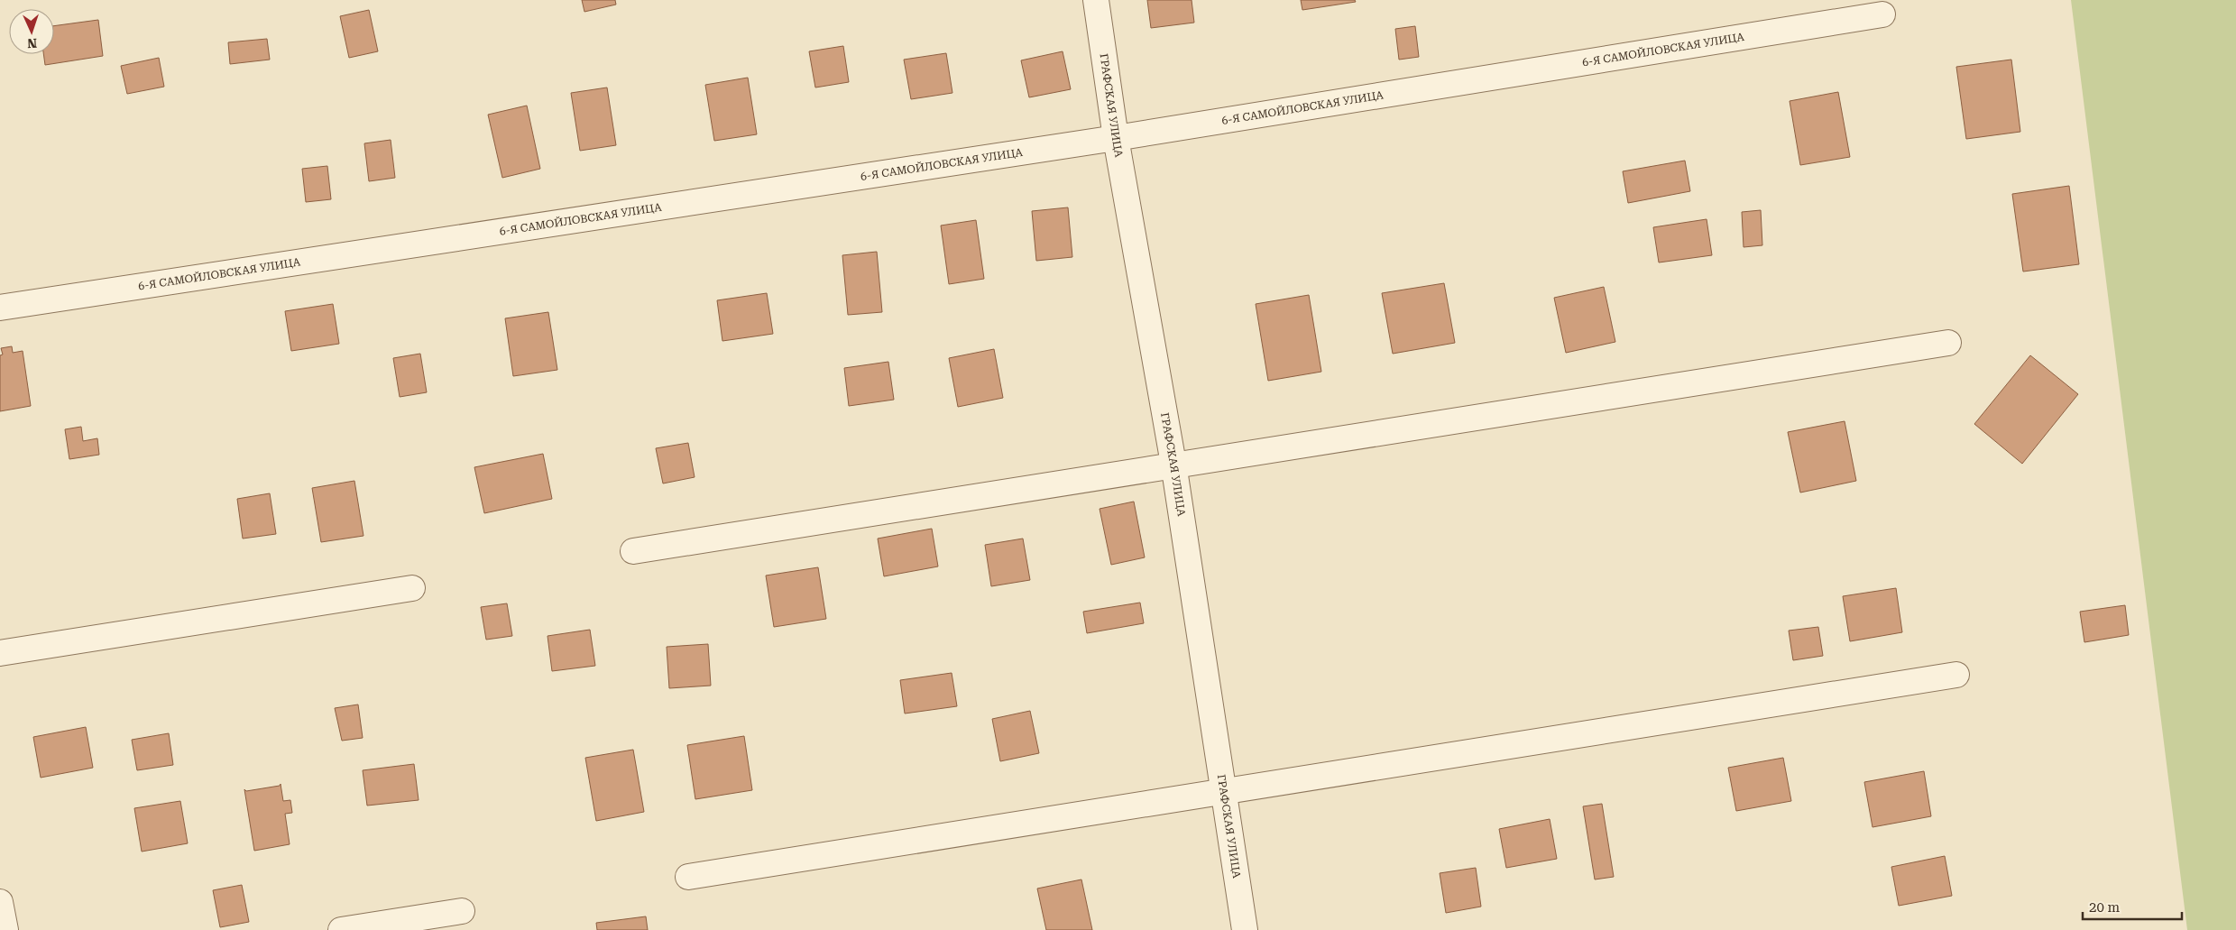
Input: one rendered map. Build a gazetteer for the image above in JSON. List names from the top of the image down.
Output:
{
  "streets": {
    "street": ["6-Я САМОЙЛОВСКАЯ УЛИЦА", "ГРАФСКАЯ УЛИЦА"]
  },
  "crossings": [
    ["6-Я САМОЙЛОВСКАЯ УЛИЦА", "ГРАФСКАЯ УЛИЦА"]
  ],
  "scale_bar": "20 m",
  "north": "bottom"
}
